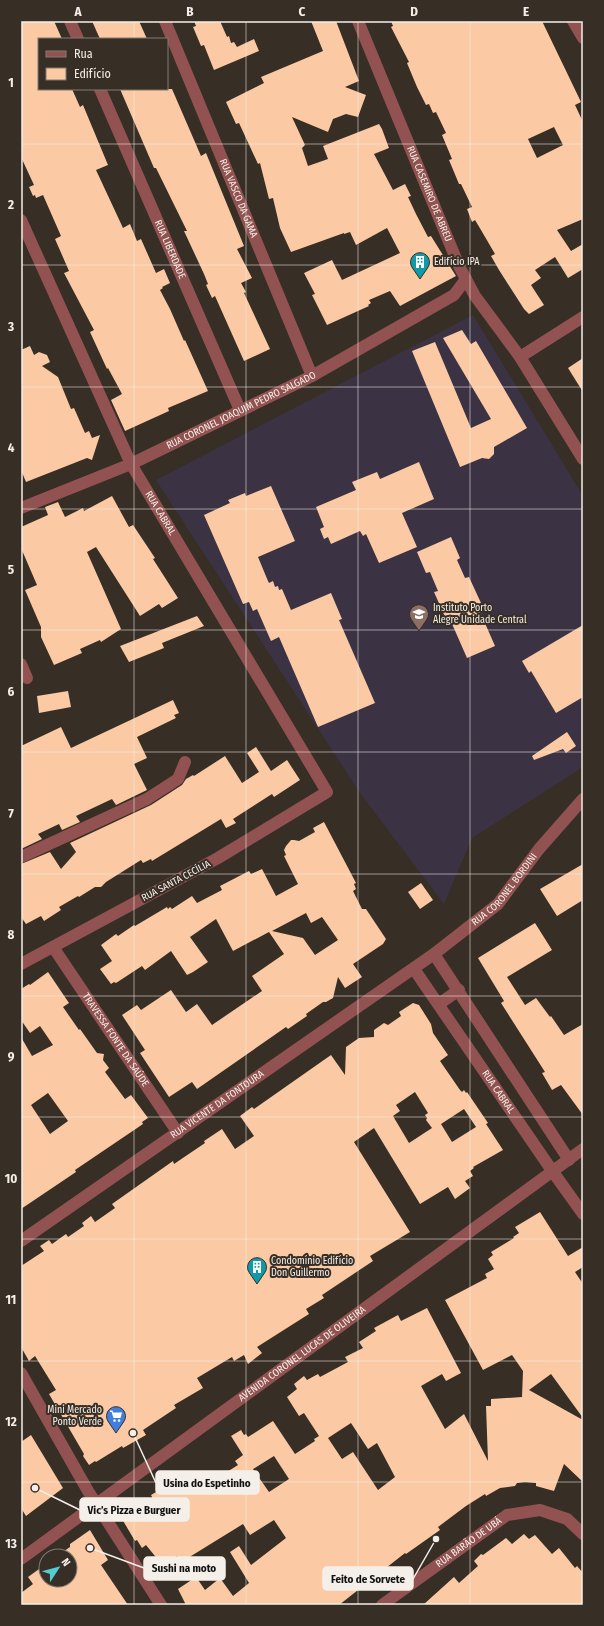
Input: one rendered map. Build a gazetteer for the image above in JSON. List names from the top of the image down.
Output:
{
  "streets": {
    "street": [
      "RUA CASEMIRO DE ABREU",
      "RUA VASCO DA GAMA",
      "RUA LIBERDADE",
      "RUA CORONEL JOAQUIM PEDRO SALGADO",
      "RUA CABRAL",
      "RUA SANTA CECÍLIA",
      "RUA CORONEL BORDINI",
      "TRAVESSA FONTE DA SAÚDE",
      "RUA VICENTE DA FONTOURA",
      "AVENIDA CORONEL LUCAS DE OLIVEIRA",
      "RUA BARÃO DE UBÁ"
    ]
  },
  "crossings": [
    ["RUA CASEMIRO DE ABREU", "RUA CORONEL JOAQUIM PEDRO SALGADO"],
    ["RUA VASCO DA GAMA", "RUA CORONEL JOAQUIM PEDRO SALGADO"],
    ["RUA LIBERDADE", "RUA CORONEL JOAQUIM PEDRO SALGADO"],
    ["RUA CORONEL JOAQUIM PEDRO SALGADO", "RUA CABRAL"],
    ["RUA CABRAL", "RUA SANTA CECÍLIA"],
    ["RUA CABRAL", "RUA CORONEL BORDINI"],
    ["RUA CABRAL", "RUA VICENTE DA FONTOURA"],
    ["RUA CABRAL", "AVENIDA CORONEL LUCAS DE OLIVEIRA"],
    ["RUA SANTA CECÍLIA", "TRAVESSA FONTE DA SAÚDE"],
    ["RUA CORONEL BORDINI", "RUA VICENTE DA FONTOURA"],
    ["TRAVESSA FONTE DA SAÚDE", "RUA VICENTE DA FONTOURA"]
  ],
  "places": {
    "building": ["Edifício IPA", "Condomínio Edifício Don Guillermo"],
    "school or university": ["Instituto Porto Alegre Unidade Central"],
    "supermarket": ["Mini Mercado Ponto Verde"],
    "other": [
      "Usina do Espetinho",
      "Vic’s Pizza e Burguer",
      "Feito de Sorvete",
      "Sushi na moto"
    ]
  },
  "legend": ["Rua", "Edifício"],
  "north": "top right",
  "grid": {
    "columns": [
      "A",
      "B",
      "C",
      "D",
      "E"
    ],
    "rows": [
      "1",
      "2",
      "3",
      "4",
      "5",
      "6",
      "7",
      "8",
      "9",
      "10",
      "11",
      "12",
      "13"
    ]
  }
}
